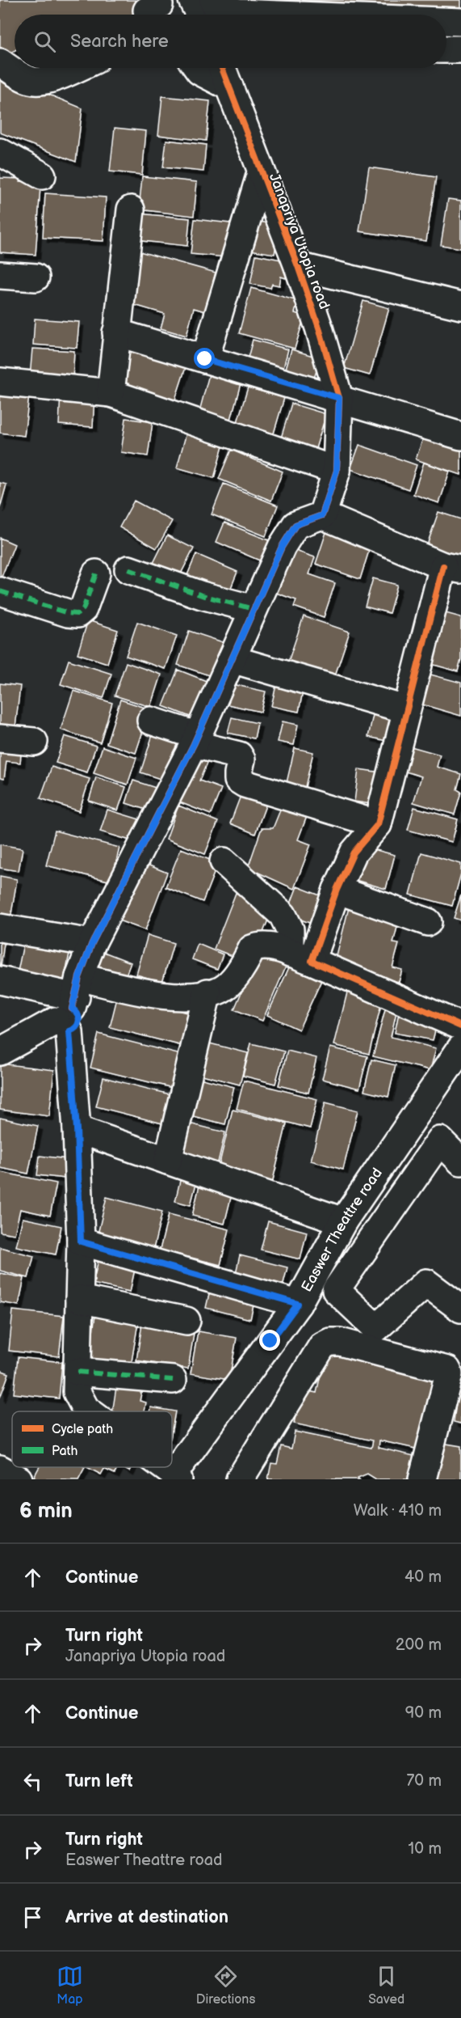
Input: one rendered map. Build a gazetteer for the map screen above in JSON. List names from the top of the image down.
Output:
{
  "streets": {
    "street": ["Janapriya Utopia road", "Easwer Theattre road"]
  },
  "legend": ["Cycle path", "Path"],
  "page": {
    "search": "Search here",
    "heading": ["6 min", "Walk · 410 m"],
    "list": [
      ["Continue", "40 m"],
      ["Turn right", "Janapriya Utopia road", "200 m"],
      ["Continue", "90 m"],
      ["Turn left", "70 m"],
      ["Turn right", "Easwer Theattre road", "10 m"],
      "Arrive at destination"
    ],
    "nav": ["Map", "Directions", "Saved"]
  }
}
